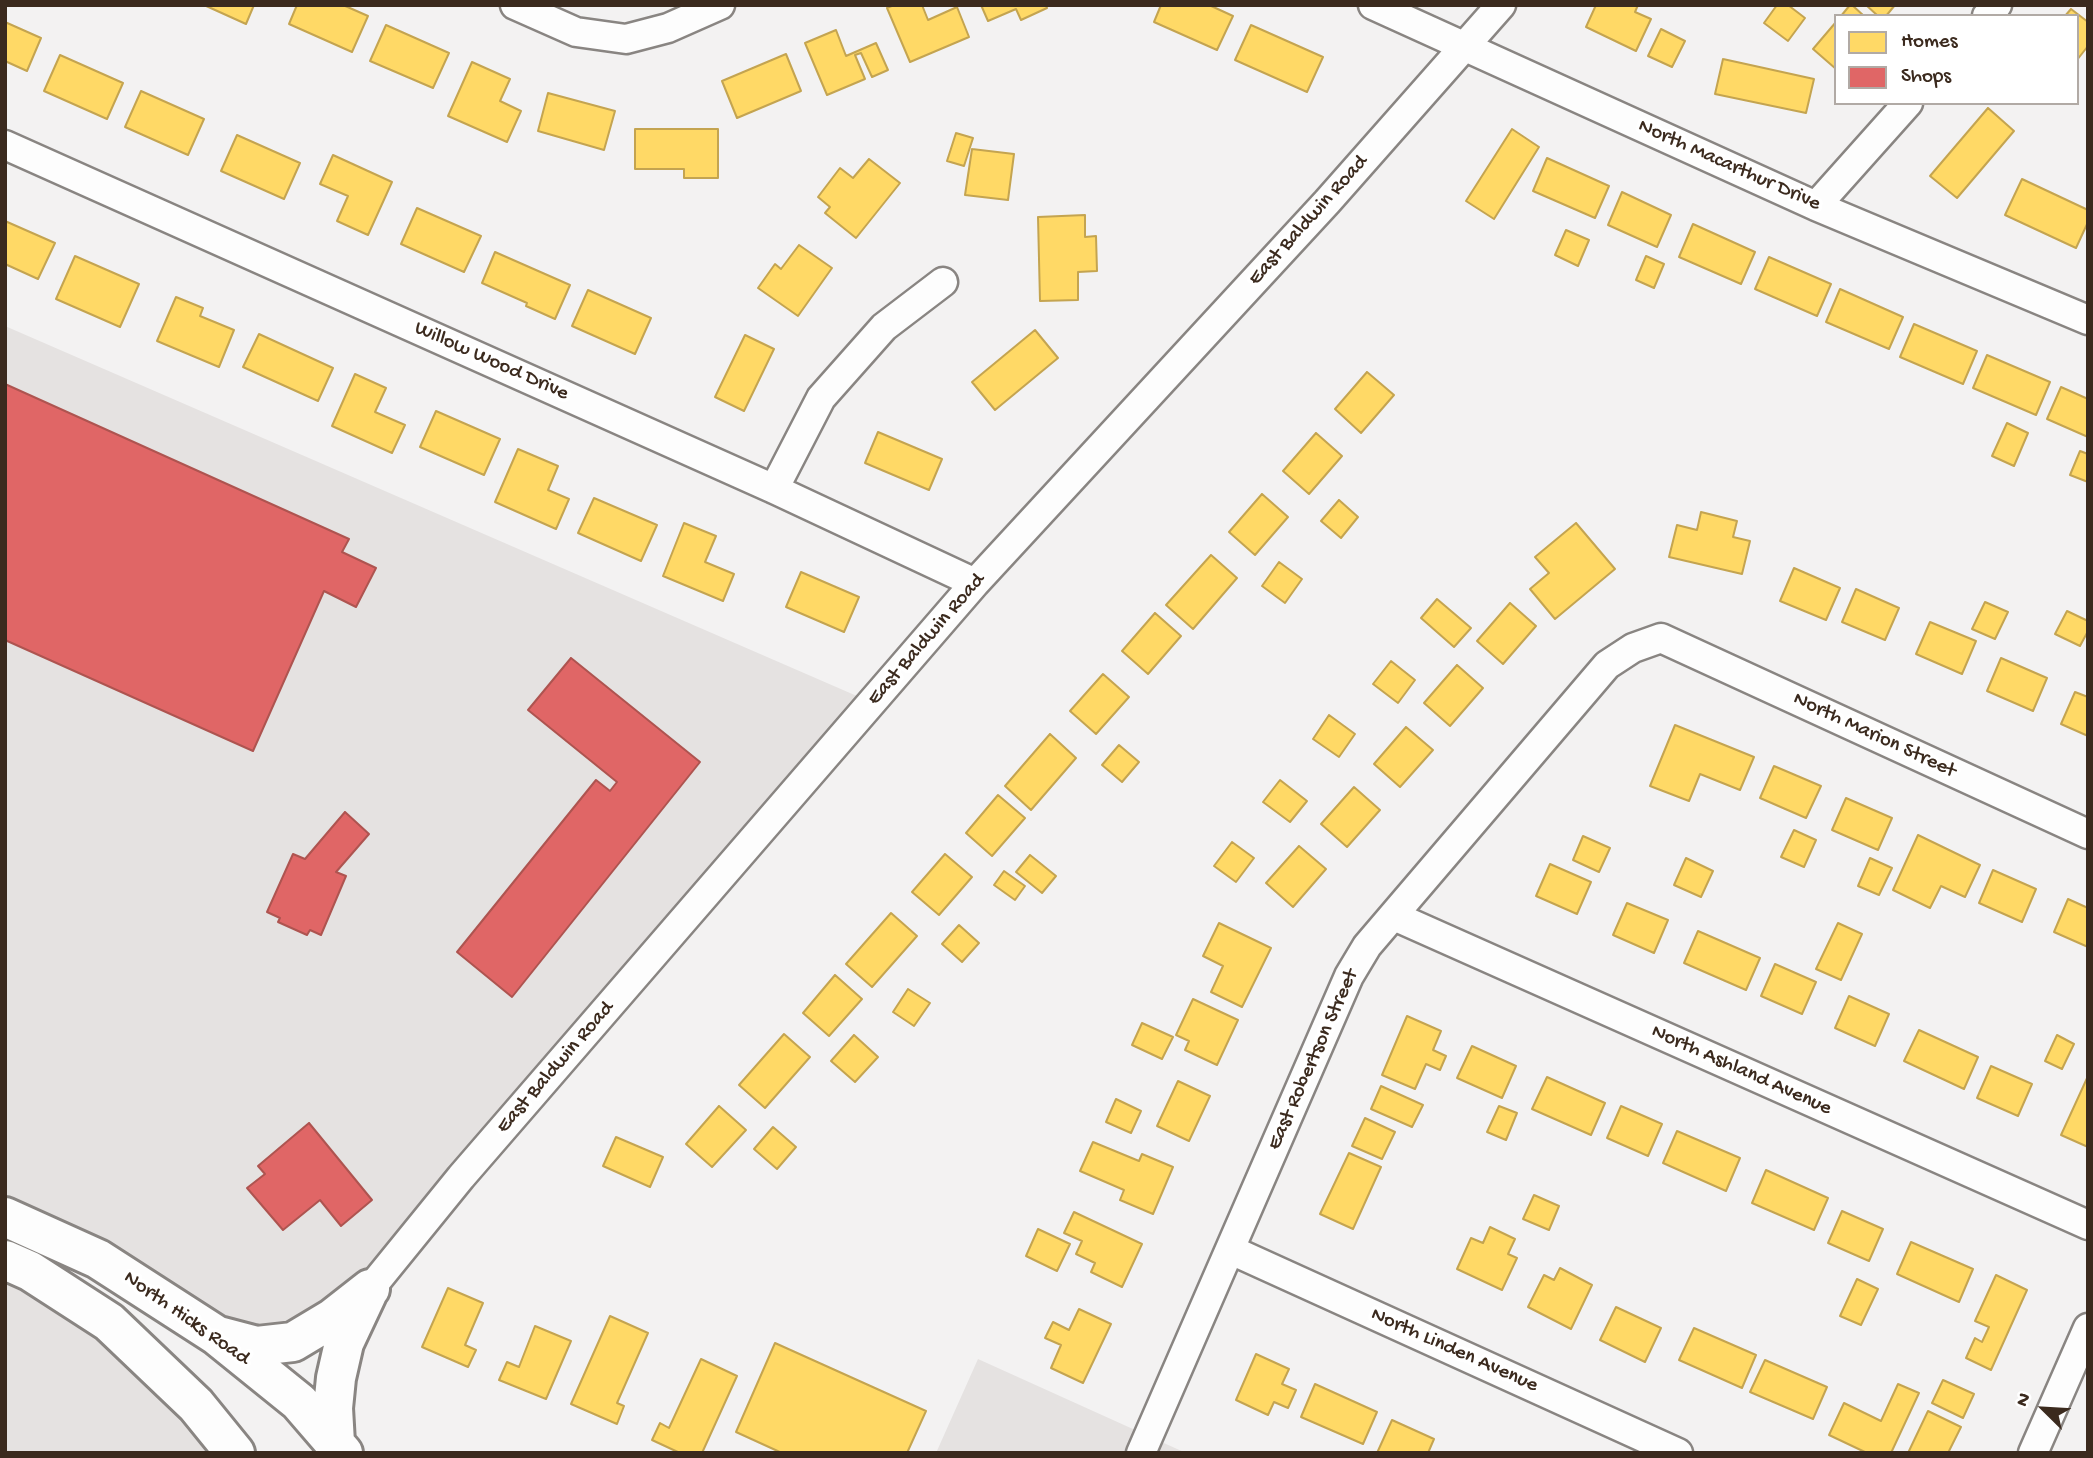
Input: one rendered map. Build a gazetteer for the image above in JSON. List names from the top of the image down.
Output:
{
  "streets": {
    "main road": ["North Hicks Road"],
    "street": [
      "North Macarthur Drive",
      "East Baldwin Road",
      "Willow Wood Drive",
      "North Marion Street",
      "East Robertson Street",
      "North Ashland Avenue",
      "North Linden Avenue"
    ]
  },
  "crossings": [
    ["North Macarthur Drive", "East Baldwin Road"],
    ["East Baldwin Road", "Willow Wood Drive"],
    ["North Marion Street", "East Robertson Street"],
    ["East Robertson Street", "North Ashland Avenue"],
    ["East Robertson Street", "North Linden Avenue"]
  ],
  "legend": ["Homes", "Shops"],
  "north": "top left"
}
